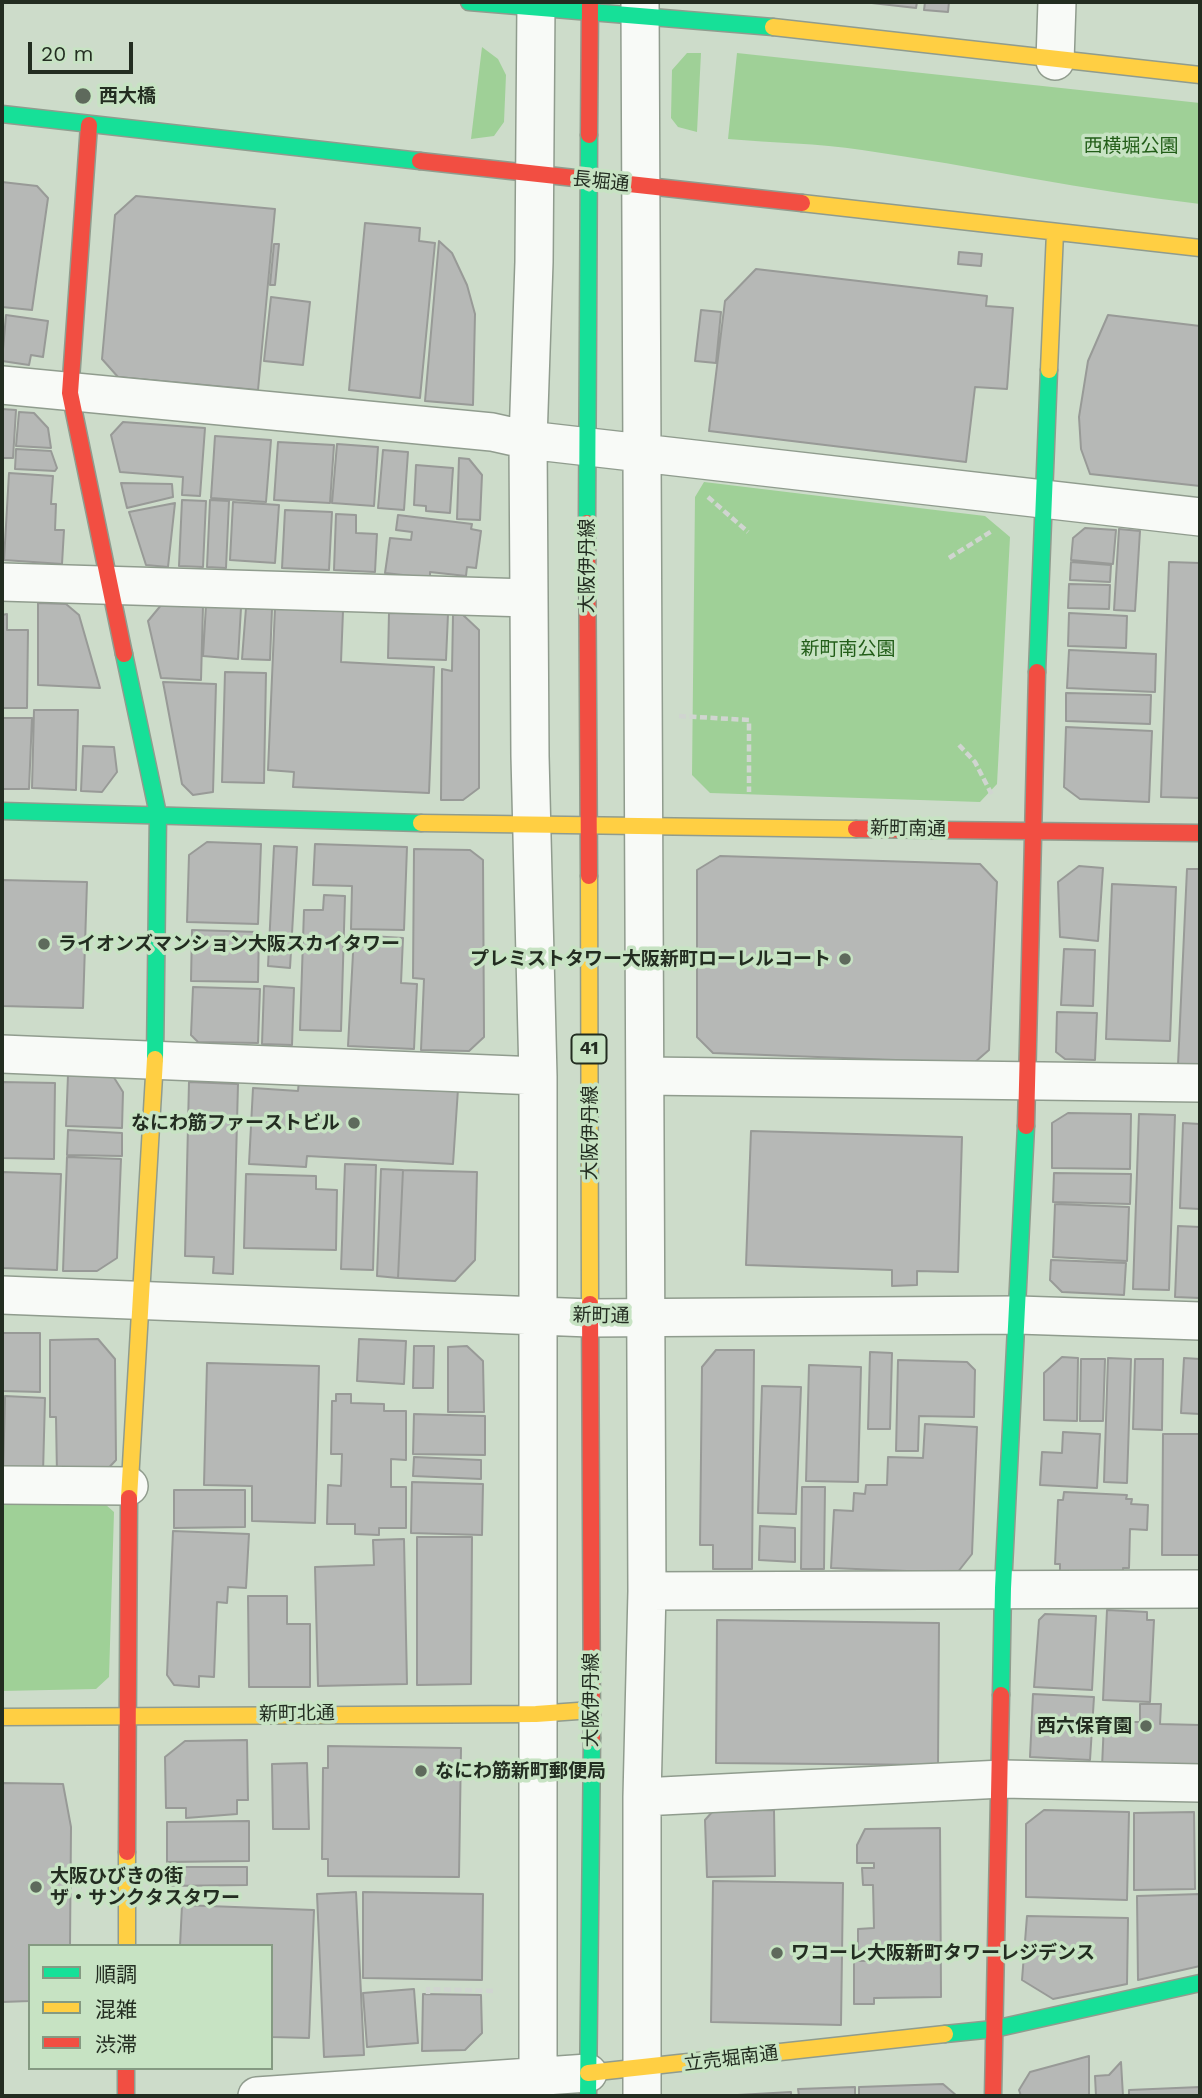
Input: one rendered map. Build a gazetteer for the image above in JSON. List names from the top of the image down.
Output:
{
  "streets": {
    "street": [
      "長堀通",
      "大阪伊丹線",
      "新町南通",
      "41",
      "新町通",
      "新町北通",
      "立売堀南通"
    ]
  },
  "crossings": [
    ["長堀通", "大阪伊丹線"],
    ["大阪伊丹線", "新町南通"],
    ["大阪伊丹線", "新町通"],
    ["大阪伊丹線", "新町北通"],
    ["大阪伊丹線", "立売堀南通"]
  ],
  "parks": ["西横堀公園", "新町南公園"],
  "places": [
    "西大橋",
    "ライオンズマンション大阪スカイタワー",
    "プレミストタワー大阪新町ローレルコート",
    "なにわ筋ファーストビル",
    "西六保育園",
    "なにわ筋新町郵便局",
    "大阪ひびきの街 ザ・サンクタスタワー",
    "ワコーレ大阪新町タワーレジデンス"
  ],
  "legend": ["順調", "混雑", "渋滞"],
  "scale_bar": "20 m"
}
